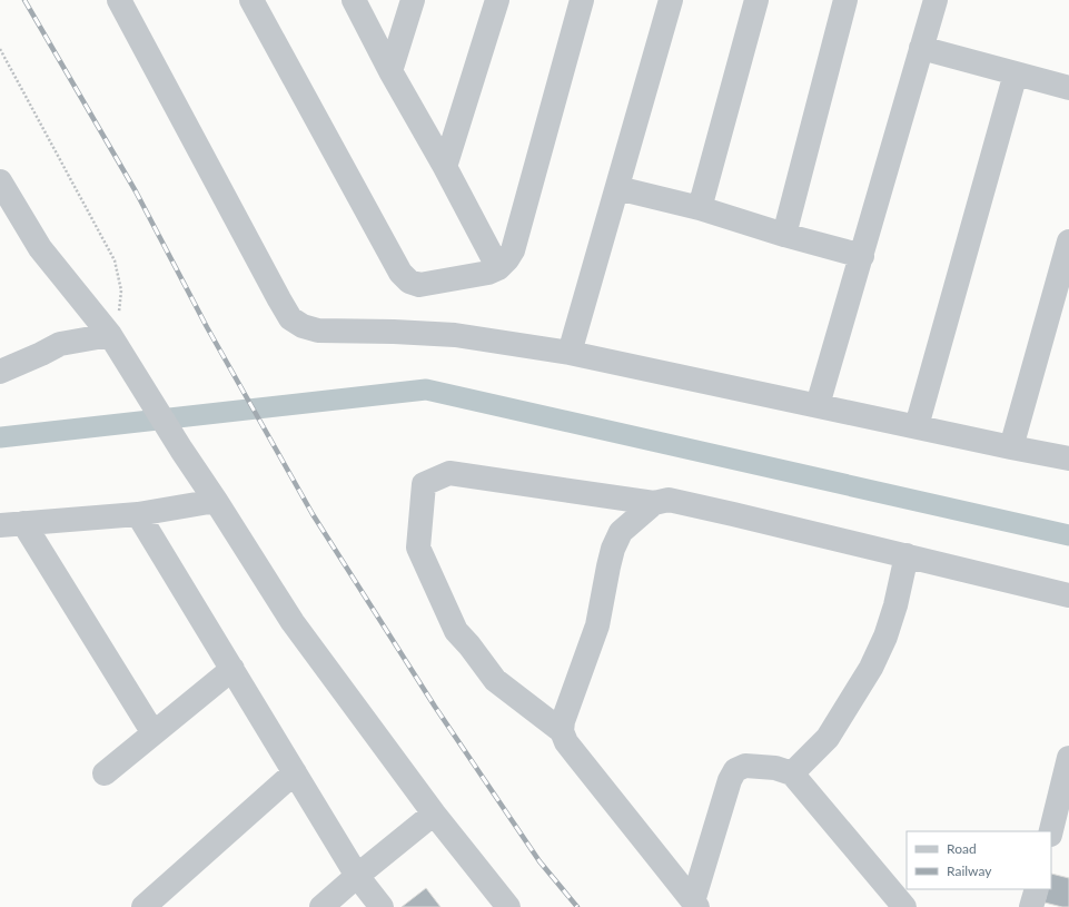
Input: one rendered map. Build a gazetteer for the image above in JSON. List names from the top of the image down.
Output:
{
  "legend": ["Road", "Railway"]
}
